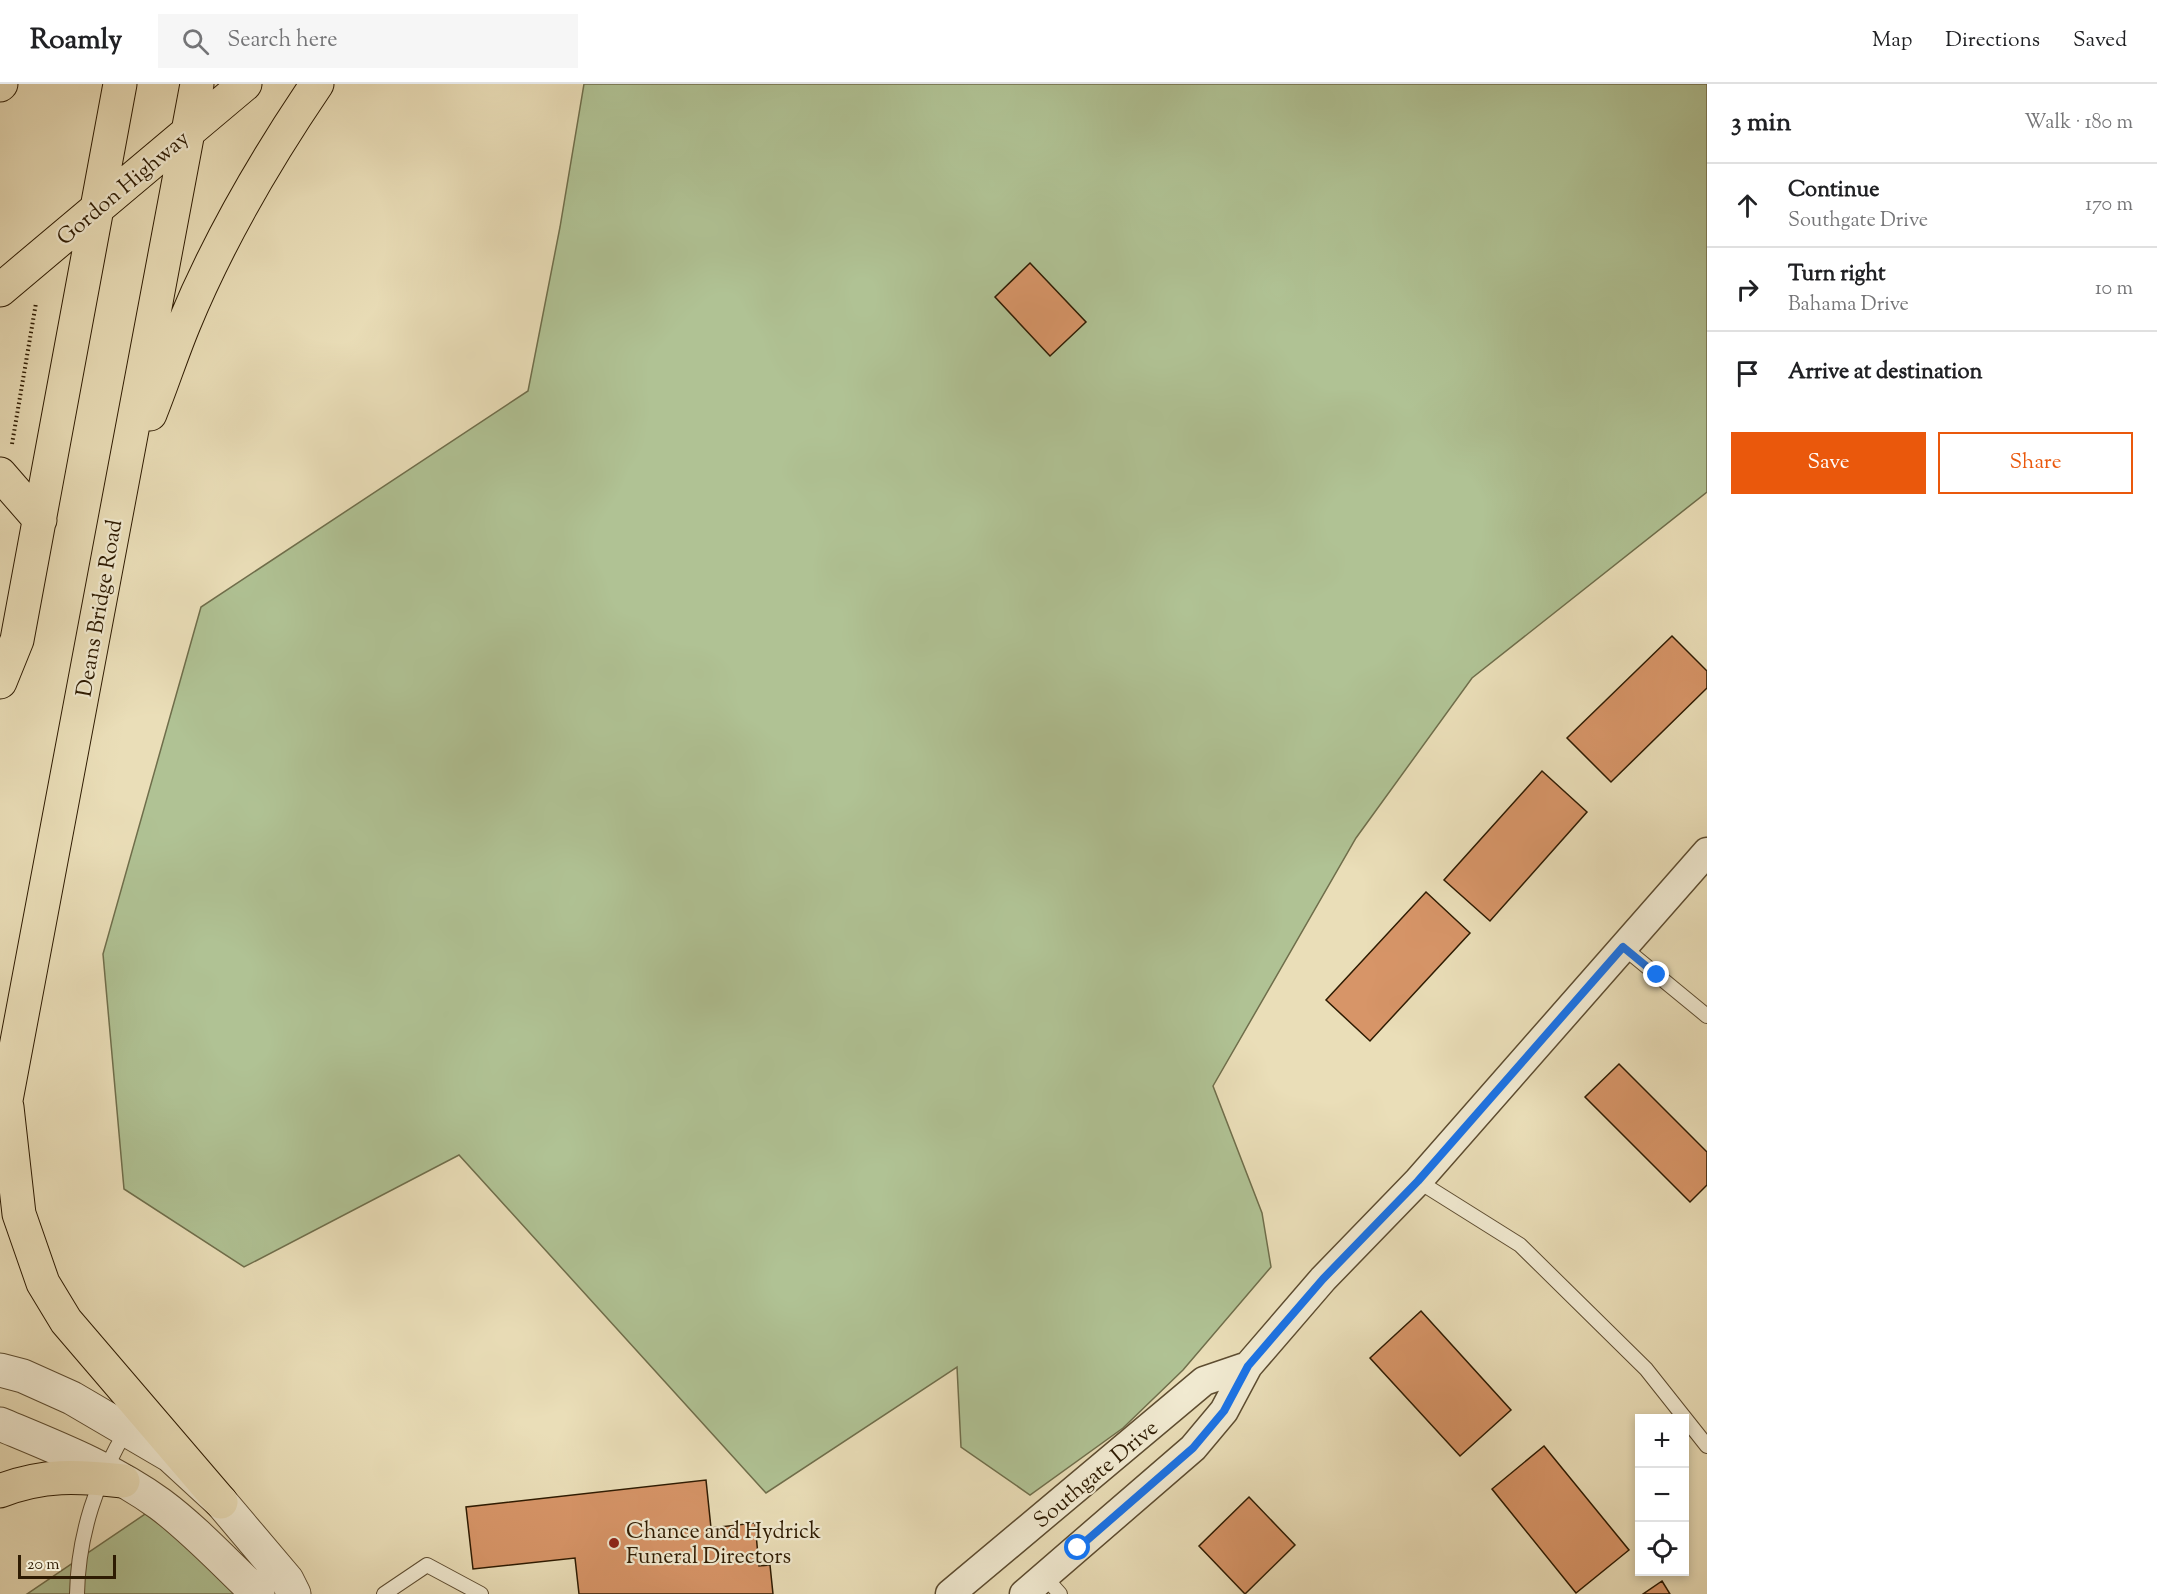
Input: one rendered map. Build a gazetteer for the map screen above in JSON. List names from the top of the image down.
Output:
{
  "streets": {
    "highway": ["Gordon Highway", "Deans Bridge Road"],
    "street": ["Southgate Drive"]
  },
  "crossings": [
    ["Gordon Highway", "Deans Bridge Road"]
  ],
  "places": ["Chance and Hydrick Funeral Directors"],
  "scale_bar": "20 m",
  "page": {
    "header": "Roamly",
    "search": "Search here",
    "nav": ["Map", "Directions", "Saved"],
    "heading": ["3 min", "Walk · 180 m"],
    "list": [
      ["Continue", "Southgate Drive", "170 m"],
      ["Turn right", "Bahama Drive", "10 m"],
      "Arrive at destination"
    ],
    "buttons": ["Save", "Share"],
    "map_buttons": ["+", "−"],
    "scale": "20 m"
  }
}
